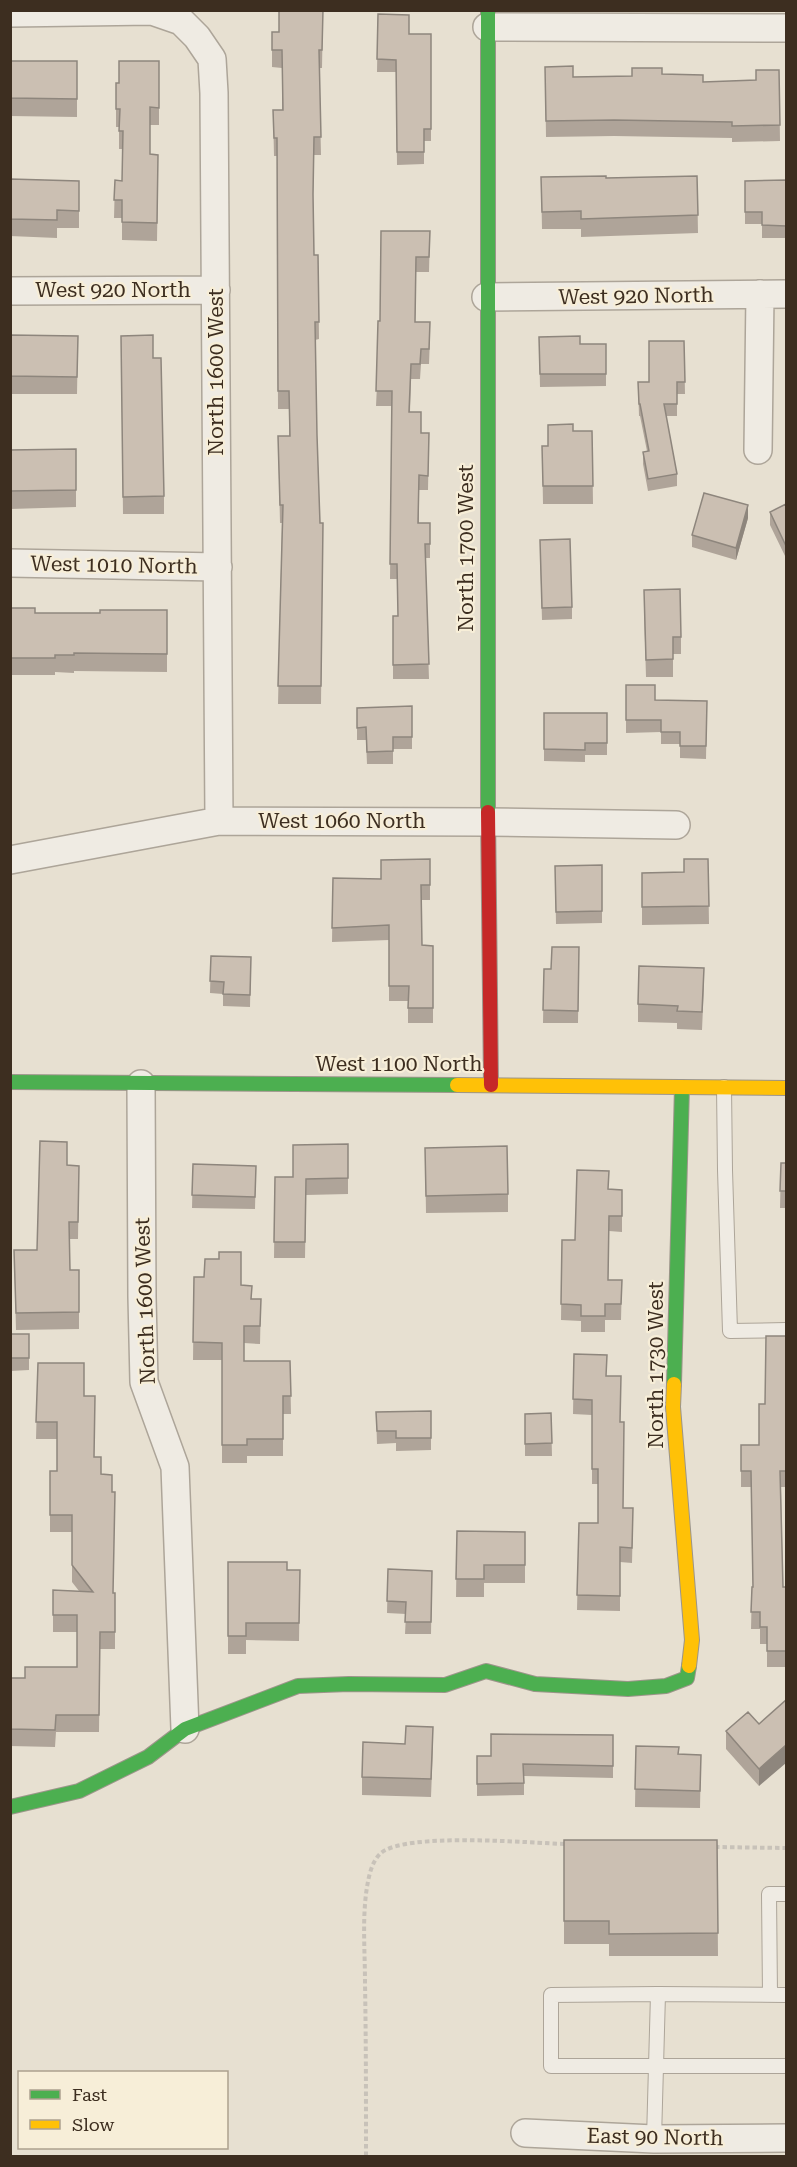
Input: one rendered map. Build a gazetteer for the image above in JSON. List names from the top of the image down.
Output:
{
  "streets": {
    "street": [
      "West 920 North",
      "North 1600 West",
      "North 1700 West",
      "West 1010 North",
      "West 1060 North",
      "West 1100 North",
      "North 1730 West",
      "East 90 North"
    ]
  },
  "crossings": [
    ["West 920 North", "North 1600 West"],
    ["West 920 North", "North 1700 West"],
    ["North 1600 West", "West 1010 North"],
    ["North 1600 West", "West 1060 North"],
    ["North 1600 West", "West 1100 North"],
    ["North 1600 West", "North 1730 West"],
    ["North 1700 West", "West 1060 North"],
    ["North 1700 West", "West 1100 North"],
    ["West 1100 North", "North 1730 West"]
  ],
  "legend": ["Fast", "Slow"]
}
